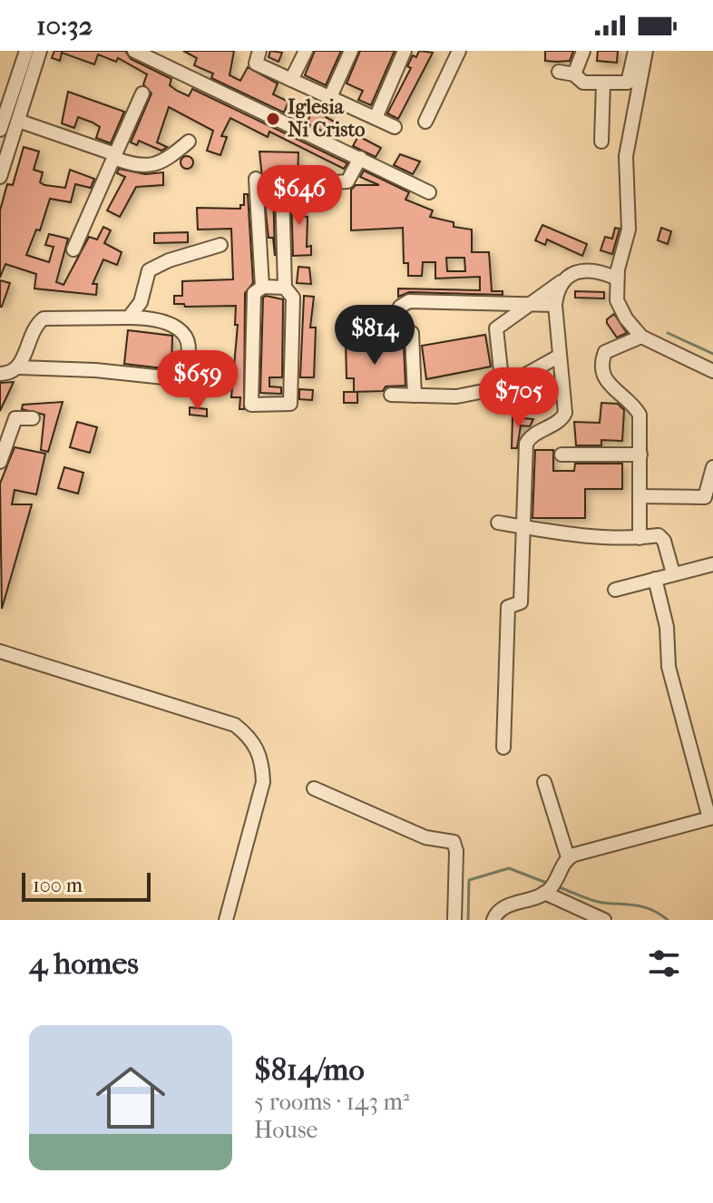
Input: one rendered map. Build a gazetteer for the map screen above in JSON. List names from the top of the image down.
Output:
{
  "places": ["Iglesia Ni Cristo"],
  "scale_bar": "100 m",
  "page": {
    "status": "10:32",
    "price": [
      "$646",
      "$814",
      "$659",
      "$705"
    ],
    "scale": "100 m",
    "heading": "4 homes",
    "list": [
      {
        "name": "$814/mo",
        "note": "5 rooms · 143 m² · House"
      }
    ]
  }
}
